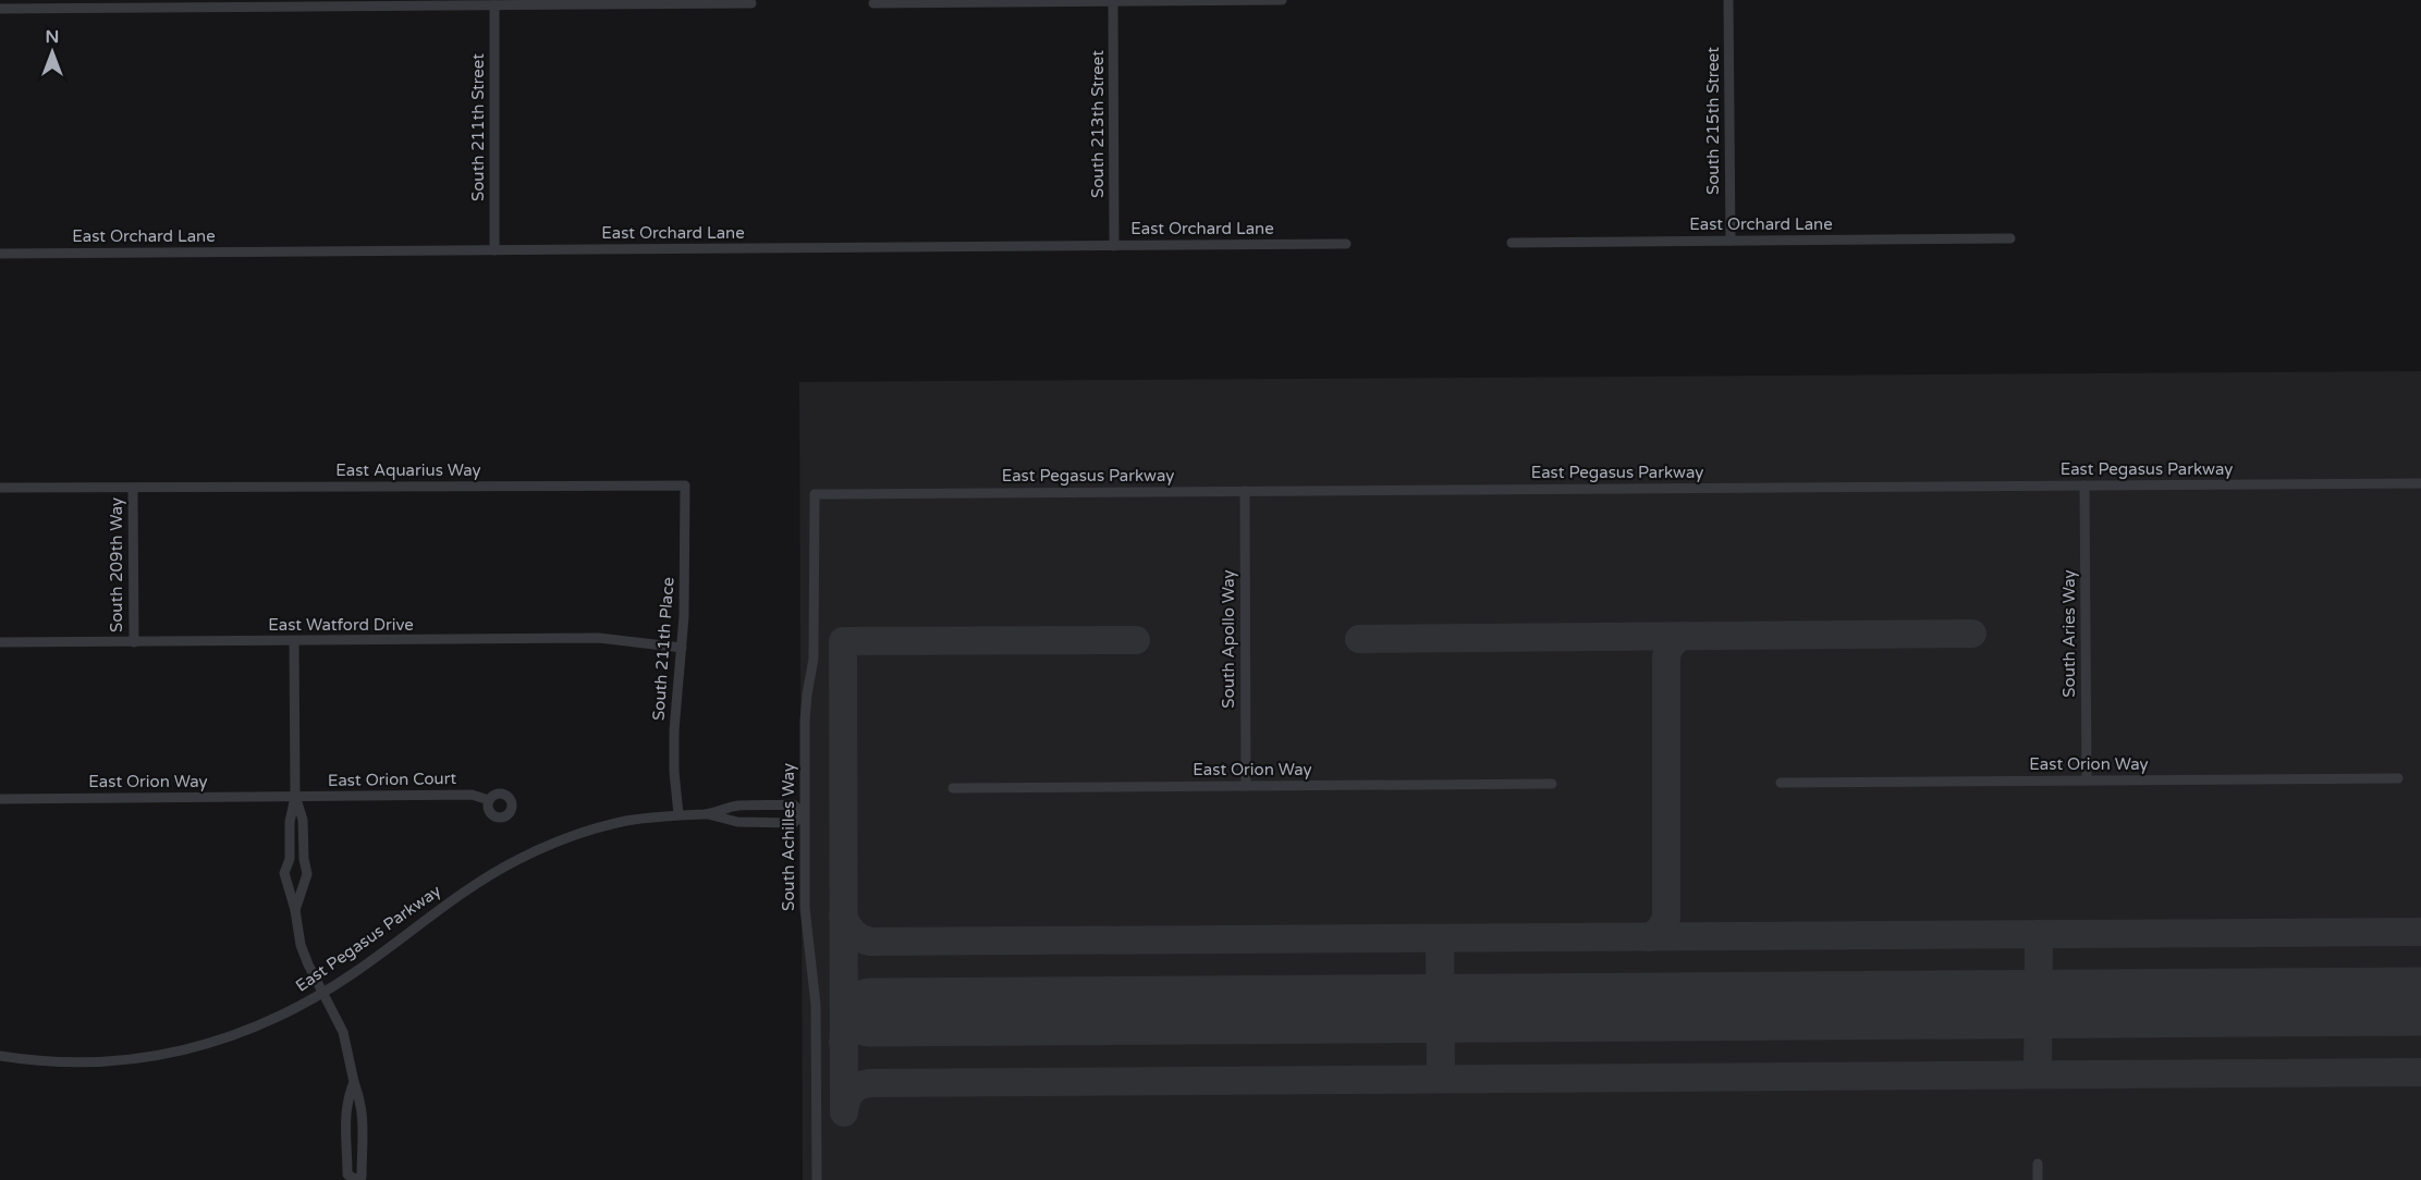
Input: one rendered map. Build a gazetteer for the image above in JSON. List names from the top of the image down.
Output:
{
  "streets": {
    "street": [
      "South 215th Street",
      "South 213th Street",
      "South 211th Street",
      "East Orchard Lane",
      "East Pegasus Parkway",
      "East Aquarius Way",
      "South 209th Way",
      "East Watford Drive",
      "South Aries Way",
      "South Apollo Way",
      "South 211th Place",
      "East Orion Way",
      "East Orion Court",
      "South Achilles Way"
    ]
  },
  "crossings": [
    ["South 215th Street", "East Orchard Lane"],
    ["South 213th Street", "East Orchard Lane"],
    ["South 211th Street", "East Orchard Lane"],
    ["East Pegasus Parkway", "South Aries Way"],
    ["East Pegasus Parkway", "South Apollo Way"],
    ["East Pegasus Parkway", "South 211th Place"],
    ["East Pegasus Parkway", "South Achilles Way"],
    ["East Aquarius Way", "South 209th Way"],
    ["East Aquarius Way", "South 211th Place"],
    ["South 209th Way", "East Watford Drive"],
    ["East Watford Drive", "South 211th Place"],
    ["South Aries Way", "East Orion Way"],
    ["South Apollo Way", "East Orion Way"],
    ["East Orion Way", "East Orion Court"]
  ],
  "north": "top"
}
